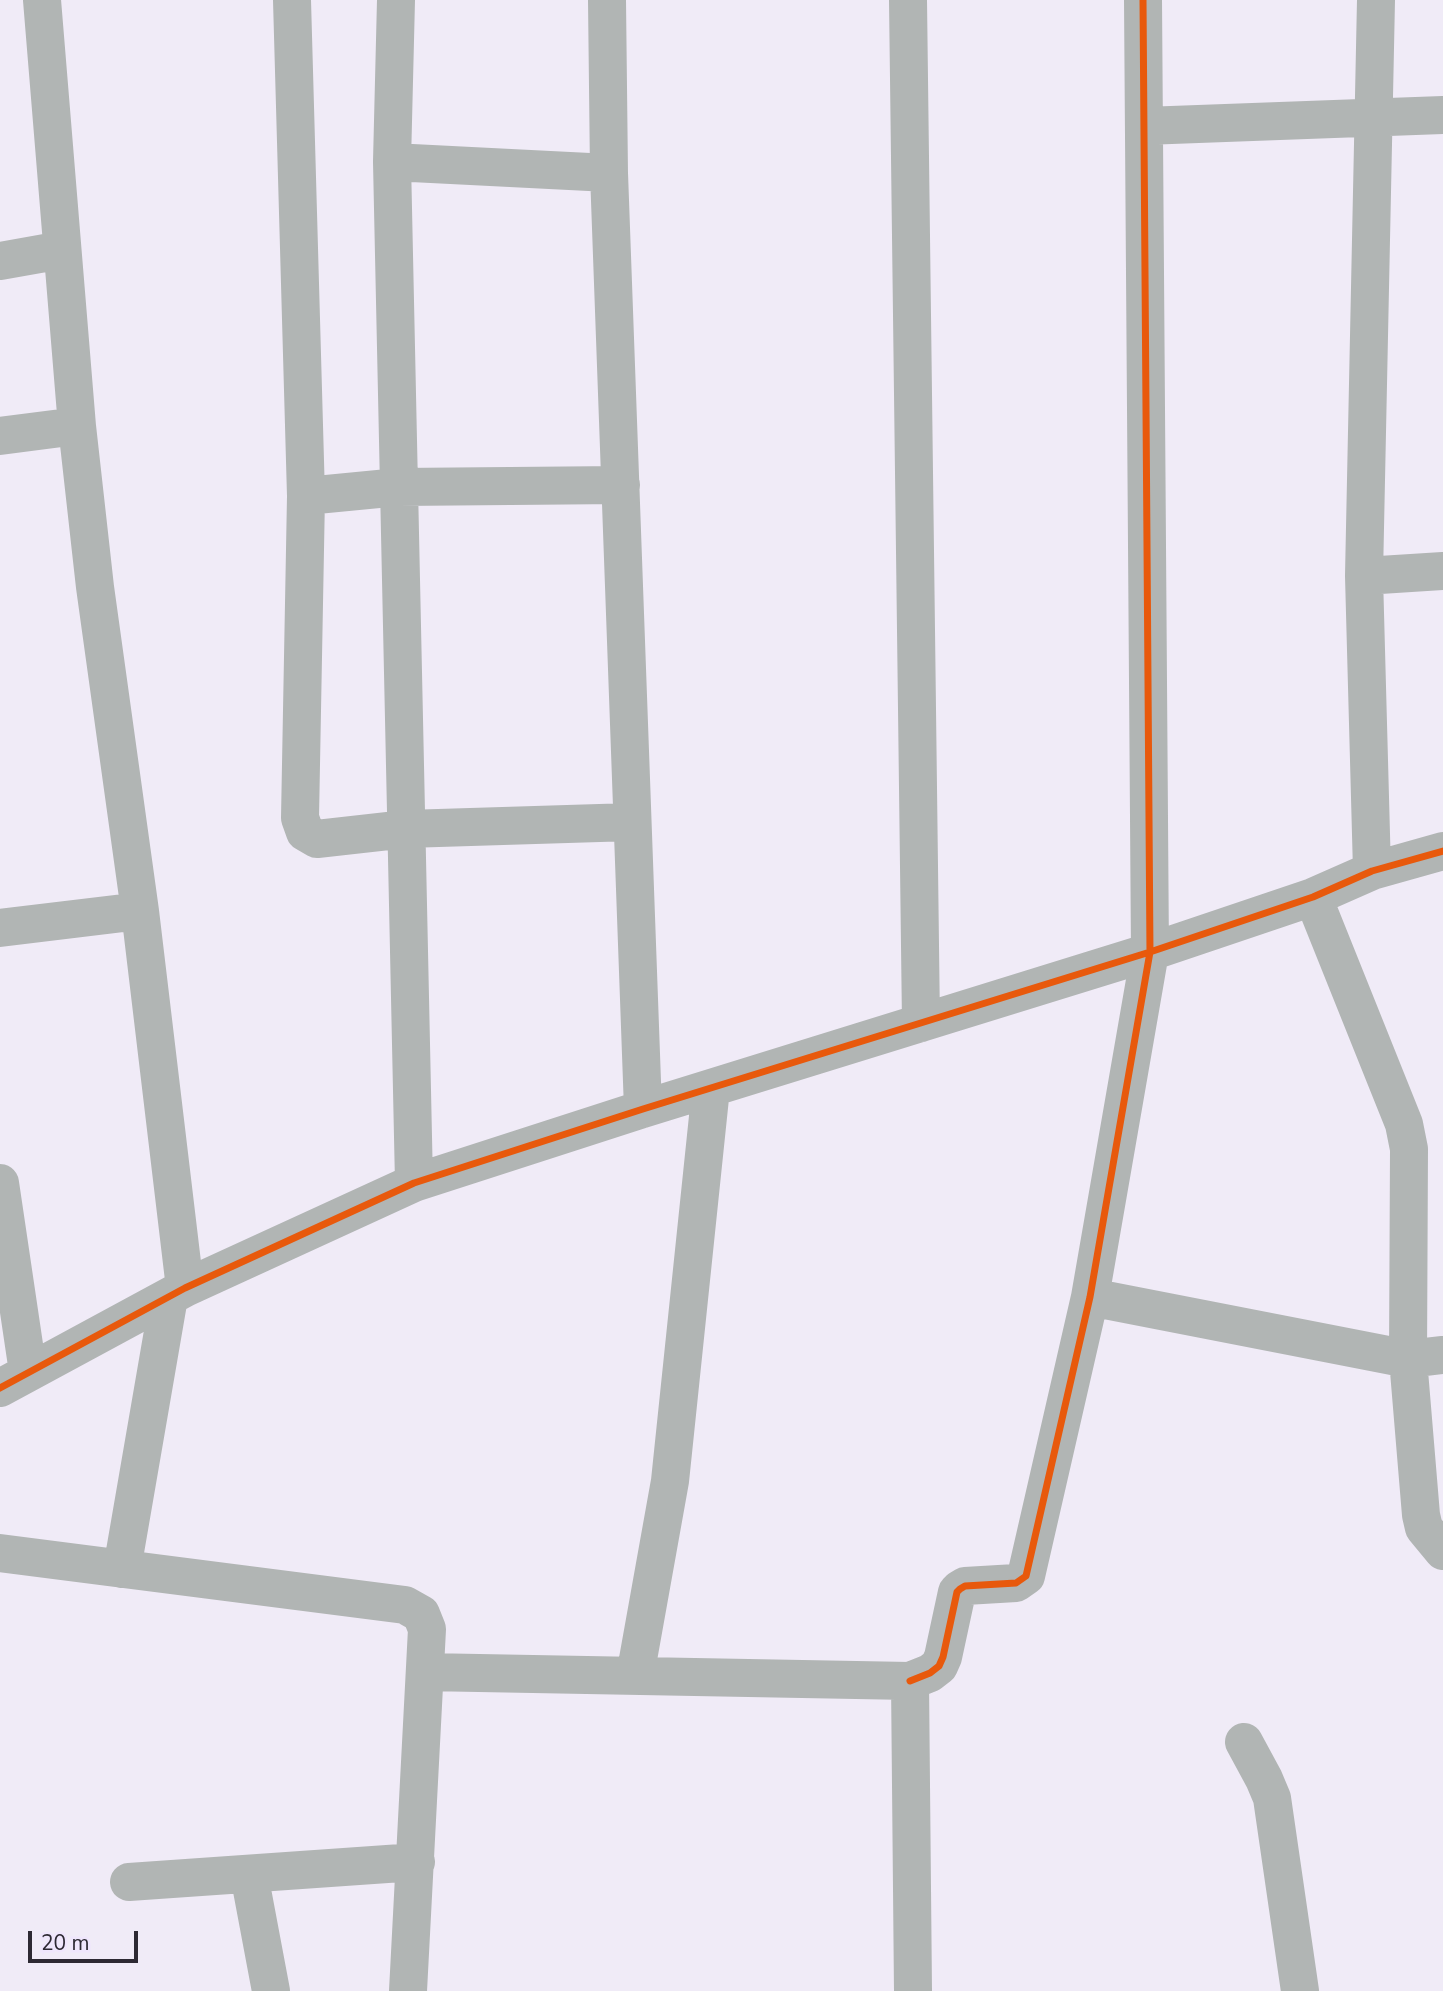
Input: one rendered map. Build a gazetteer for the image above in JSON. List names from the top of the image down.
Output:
{
  "scale_bar": "20 m"
}
